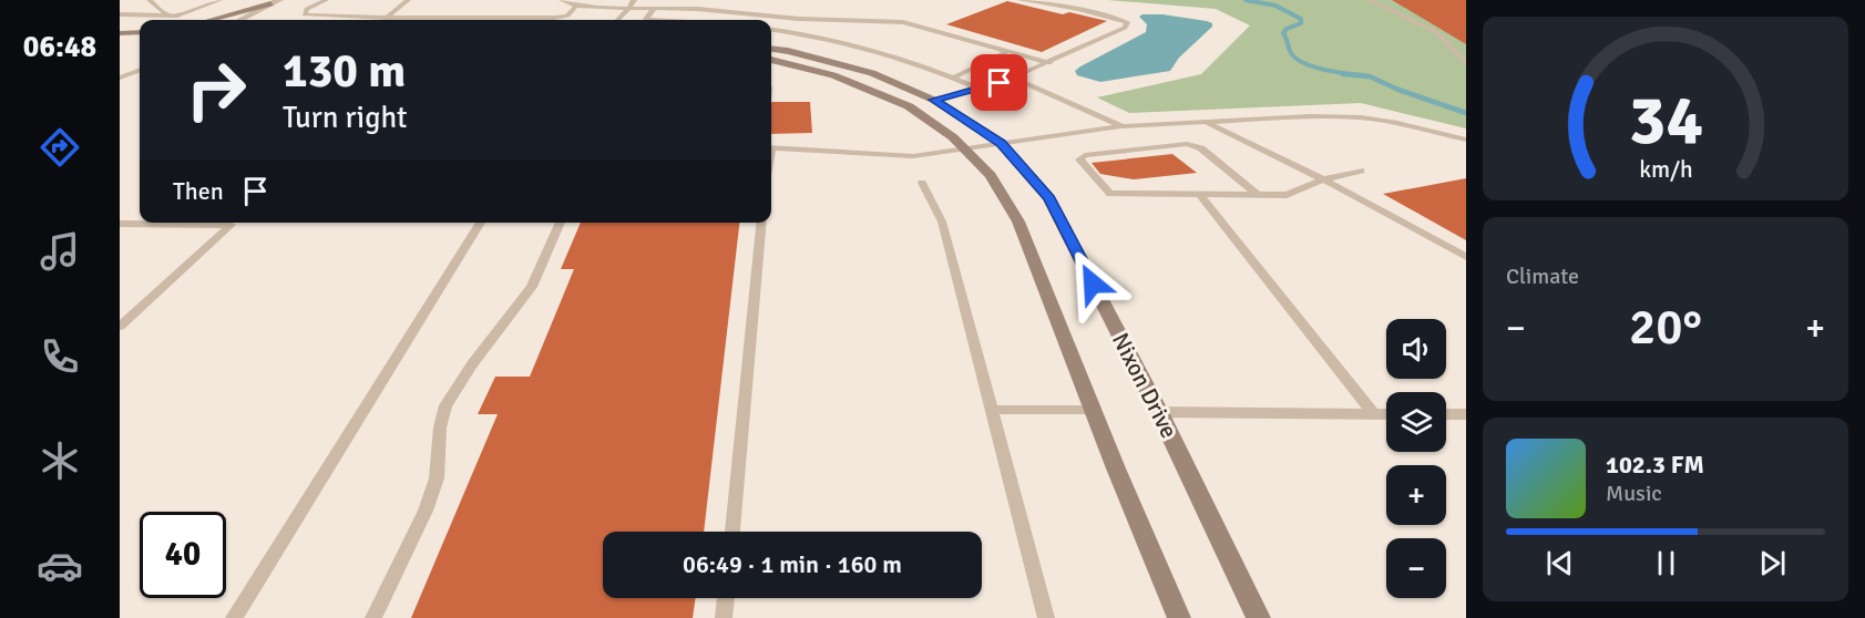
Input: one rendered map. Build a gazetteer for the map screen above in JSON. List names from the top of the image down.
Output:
{
  "streets": {
    "street": ["Nixon Drive"]
  },
  "page": {
    "tabs": "06:48",
    "turn": ["130 m", "Turn right"],
    "then": "Then",
    "tile": "Climate",
    "heat": ["−", "20°", "+"],
    "map_buttons": ["+", "−"],
    "song": ["102.3 FM", "Music"],
    "limit": "40",
    "trip": "06:49 · 1 min · 160 m",
    "gauge": ["34", "km/h"]
  }
}
